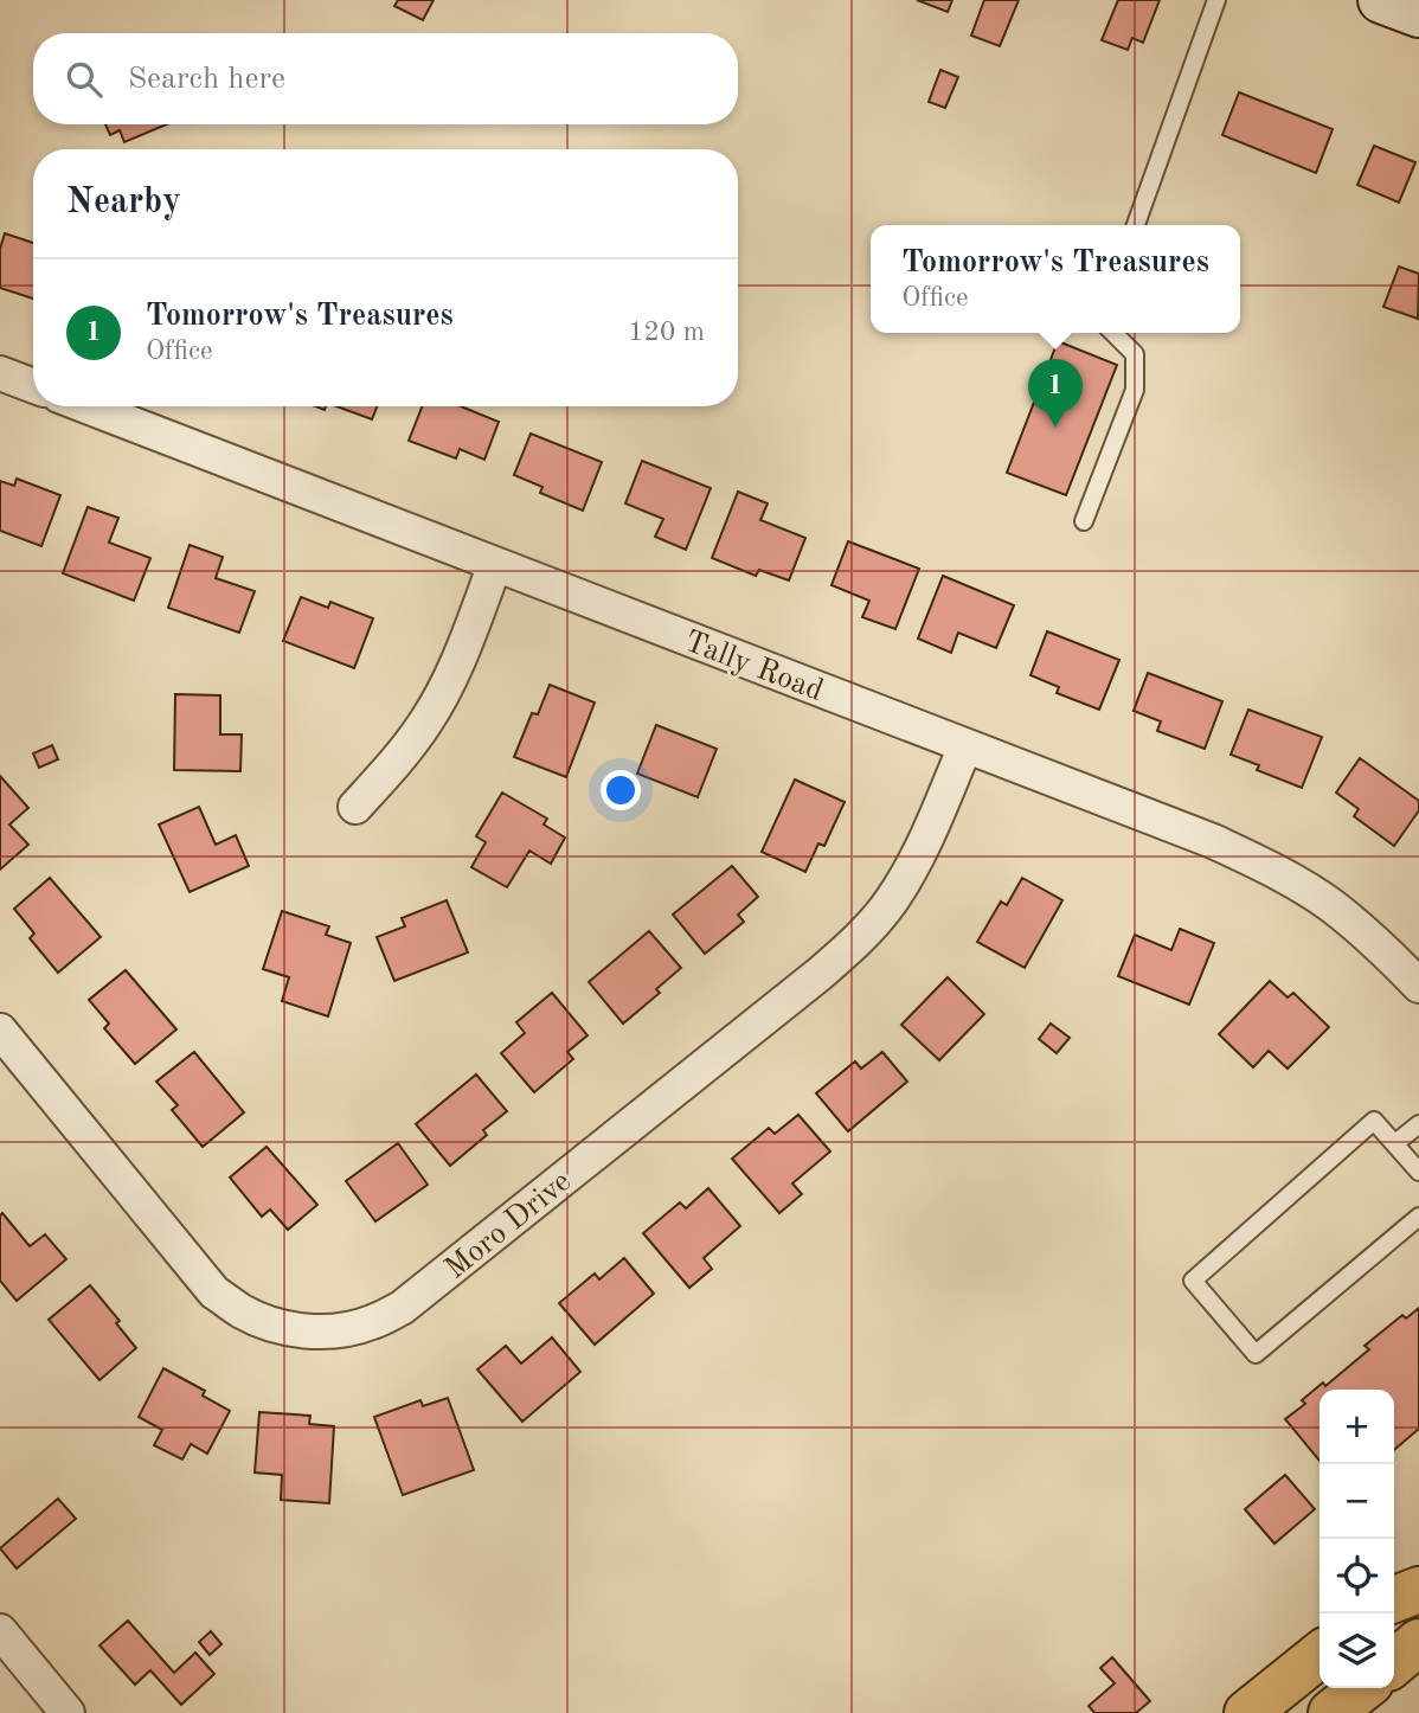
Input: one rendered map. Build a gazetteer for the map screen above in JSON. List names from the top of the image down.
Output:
{
  "streets": {
    "street": ["Tally Road", "Moro Drive"]
  },
  "crossings": [
    ["Tally Road", "Moro Drive"]
  ],
  "page": {
    "search": "Search here",
    "heading": "Nearby",
    "popup": ["Tomorrow's Treasures", "Office"],
    "list": [
      {
        "mark": "1",
        "name": "Tomorrow's Treasures",
        "note": "Office",
        "value": "120 m"
      }
    ],
    "pins": "1",
    "map_buttons": ["+", "−"]
  }
}
